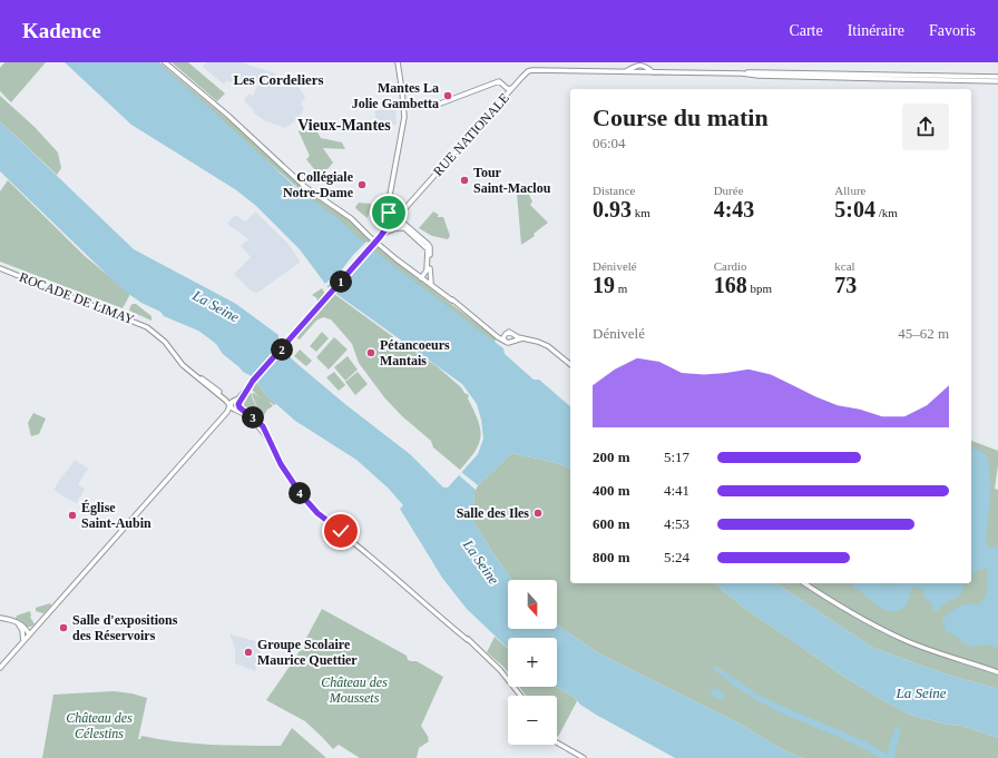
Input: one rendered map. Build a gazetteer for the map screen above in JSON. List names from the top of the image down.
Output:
{
  "streets": {
    "main road": ["RUE NATIONALE", "ROCADE DE LIMAY"]
  },
  "districts": ["Les Cordeliers", "Vieux-Mantes"],
  "water": ["La Seine"],
  "parks": ["Château des Moussets", "Château des Célestins"],
  "places": [
    "Mantes La Jolie Gambetta",
    "Tour Saint-Maclou",
    "Collégiale Notre-Dame",
    "Pétancoeurs Mantais",
    "Salle des Iles",
    "Église Saint-Aubin",
    "Salle d'expositions des Réservoirs",
    "Groupe Scolaire Maurice Quettier"
  ],
  "north": "bottom",
  "page": {
    "header": "Kadence",
    "nav": ["Carte", "Itinéraire", "Favoris"],
    "heading": ["Course du matin", "06:04"],
    "stats": [
      ["Distance", "0.93 km"],
      ["Durée", "4:43"],
      ["Allure", "5:04 /km"],
      ["Dénivelé", "19 m"],
      ["Cardio", "168 bpm"],
      ["kcal", "73"]
    ],
    "pins": [
      "1",
      "2",
      "3",
      "4"
    ],
    "chart": ["Dénivelé", "45–62 m"],
    "list": [
      {
        "name": "200 m",
        "note": "5:17"
      },
      {
        "name": "400 m",
        "note": "4:41"
      },
      {
        "name": "600 m",
        "note": "4:53"
      },
      {
        "name": "800 m",
        "note": "5:24"
      }
    ],
    "map_buttons": ["+", "−"]
  }
}
